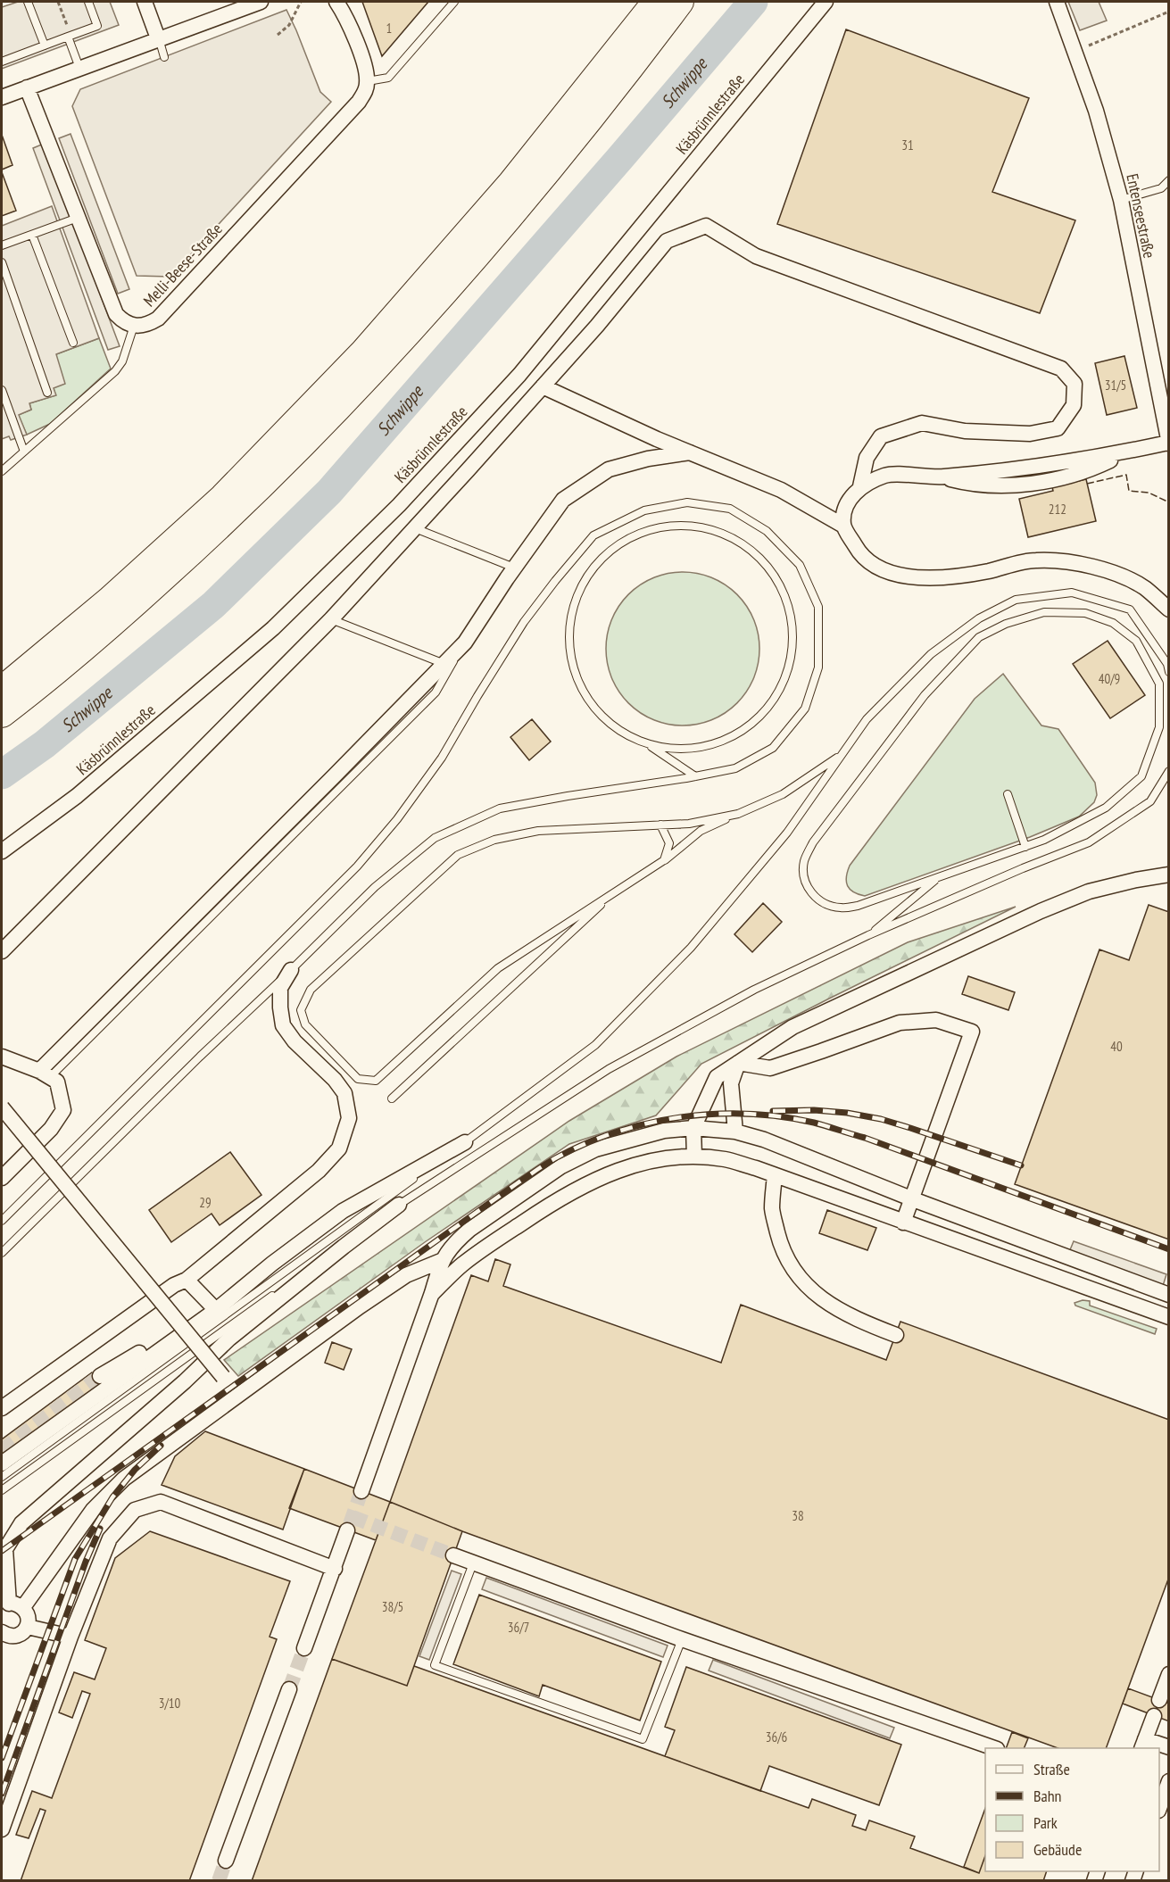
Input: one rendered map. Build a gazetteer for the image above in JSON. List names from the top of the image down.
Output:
{
  "streets": {
    "street": ["Käsbrünnlestraße", "Entenseestraße", "Melli-Beese-Straße"]
  },
  "water": ["Schwippe"],
  "house_numbers": [
    "1",
    "31",
    "31/5",
    "212",
    "40/9",
    "40",
    "29",
    "38",
    "38/5",
    "36/7",
    "3/10",
    "36/6"
  ],
  "legend": [
    "Straße",
    "Bahn",
    "Park",
    "Gebäude"
  ]
}
